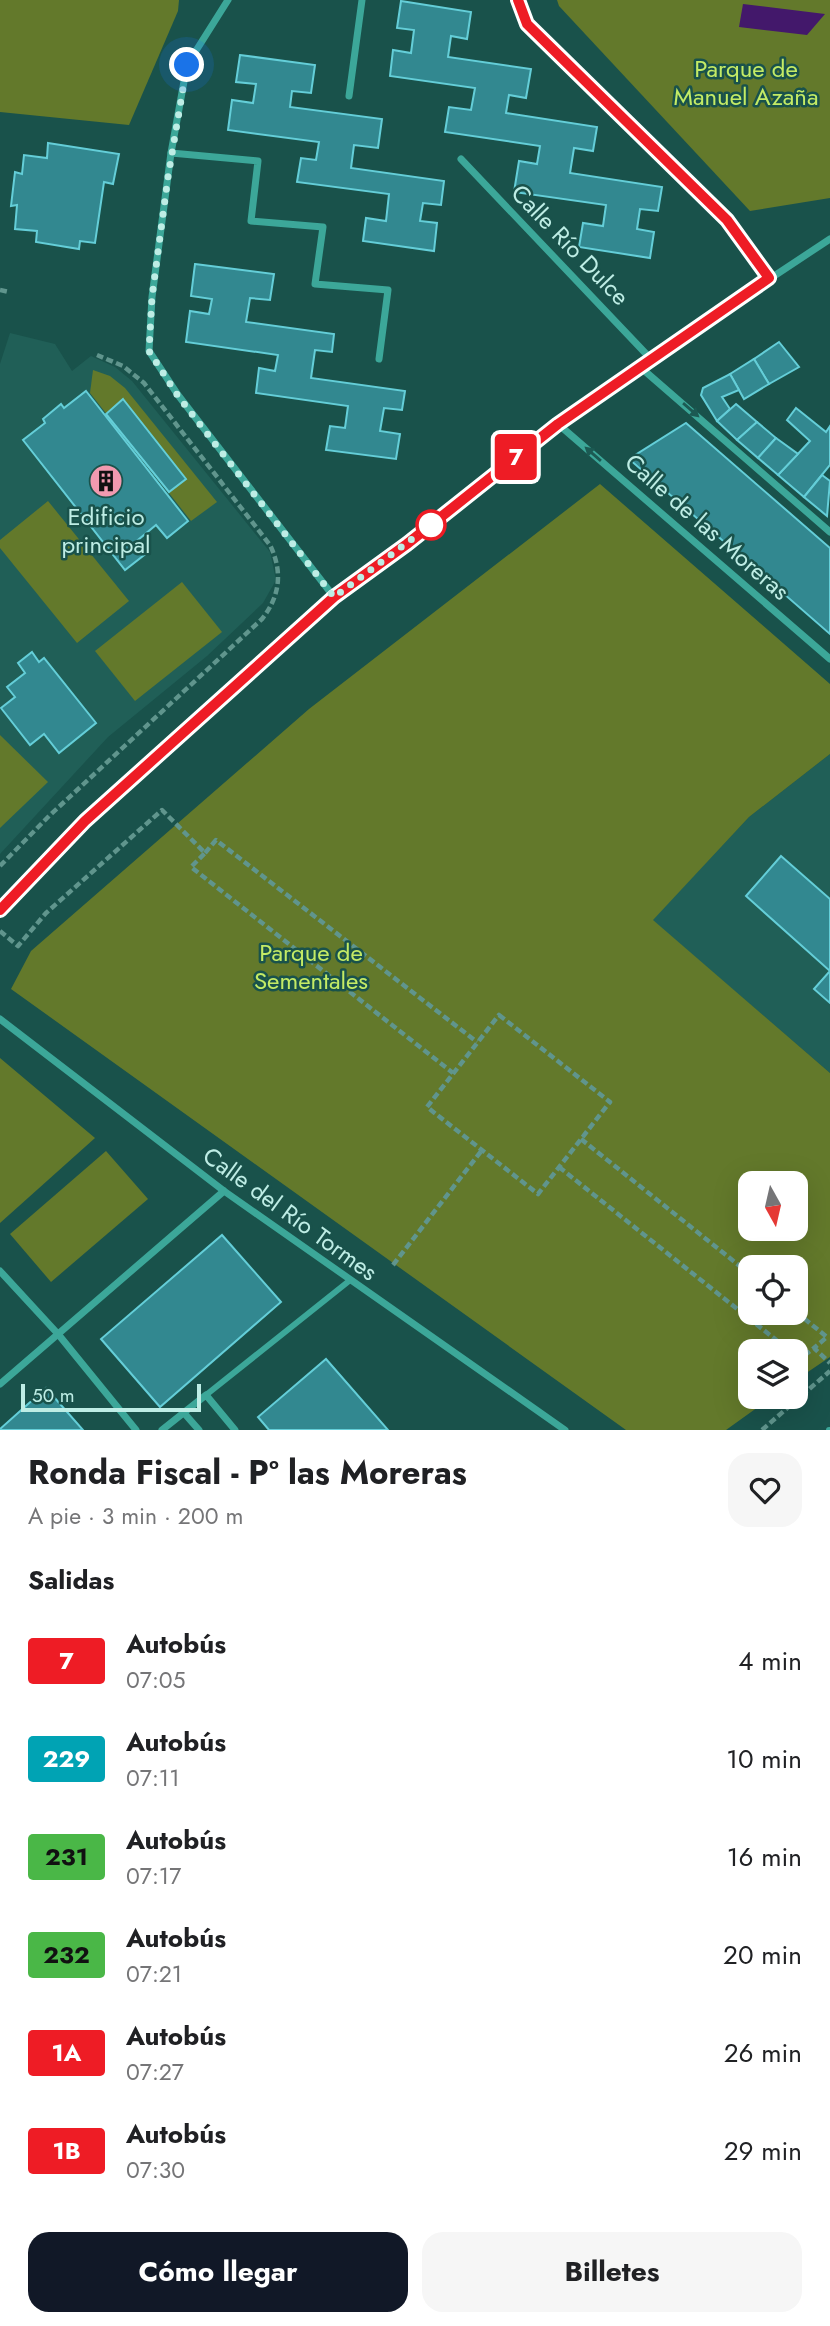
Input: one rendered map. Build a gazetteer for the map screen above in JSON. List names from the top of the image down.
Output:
{
  "streets": {
    "street": ["Calle Río Dulce", "Calle de las Moreras", "Calle del Río Tormes"]
  },
  "one_way": ["Calle de las Moreras"],
  "parks": ["Parque de Manuel Azaña", "Parque de Sementales"],
  "places": {
    "building": ["Edificio principal"]
  },
  "lines": ["bus line 7"],
  "scale_bar": "50 m",
  "north": "bottom",
  "page": {
    "on_map": "7",
    "scale": "50 m",
    "heading": [
      ["Ronda Fiscal - Pº las Moreras", "A pie · 3 min · 200 m"],
      "Salidas"
    ],
    "list": [
      {
        "mark": "7",
        "name": "Autobús",
        "note": "07:05",
        "value": "4 min"
      },
      {
        "mark": "229",
        "name": "Autobús",
        "note": "07:11",
        "value": "10 min"
      },
      {
        "mark": "231",
        "name": "Autobús",
        "note": "07:17",
        "value": "16 min"
      },
      {
        "mark": "232",
        "name": "Autobús",
        "note": "07:21",
        "value": "20 min"
      },
      {
        "mark": "1A",
        "name": "Autobús",
        "note": "07:27",
        "value": "26 min"
      },
      {
        "mark": "1B",
        "name": "Autobús",
        "note": "07:30",
        "value": "29 min"
      }
    ],
    "buttons": ["Cómo llegar", "Billetes"]
  }
}
